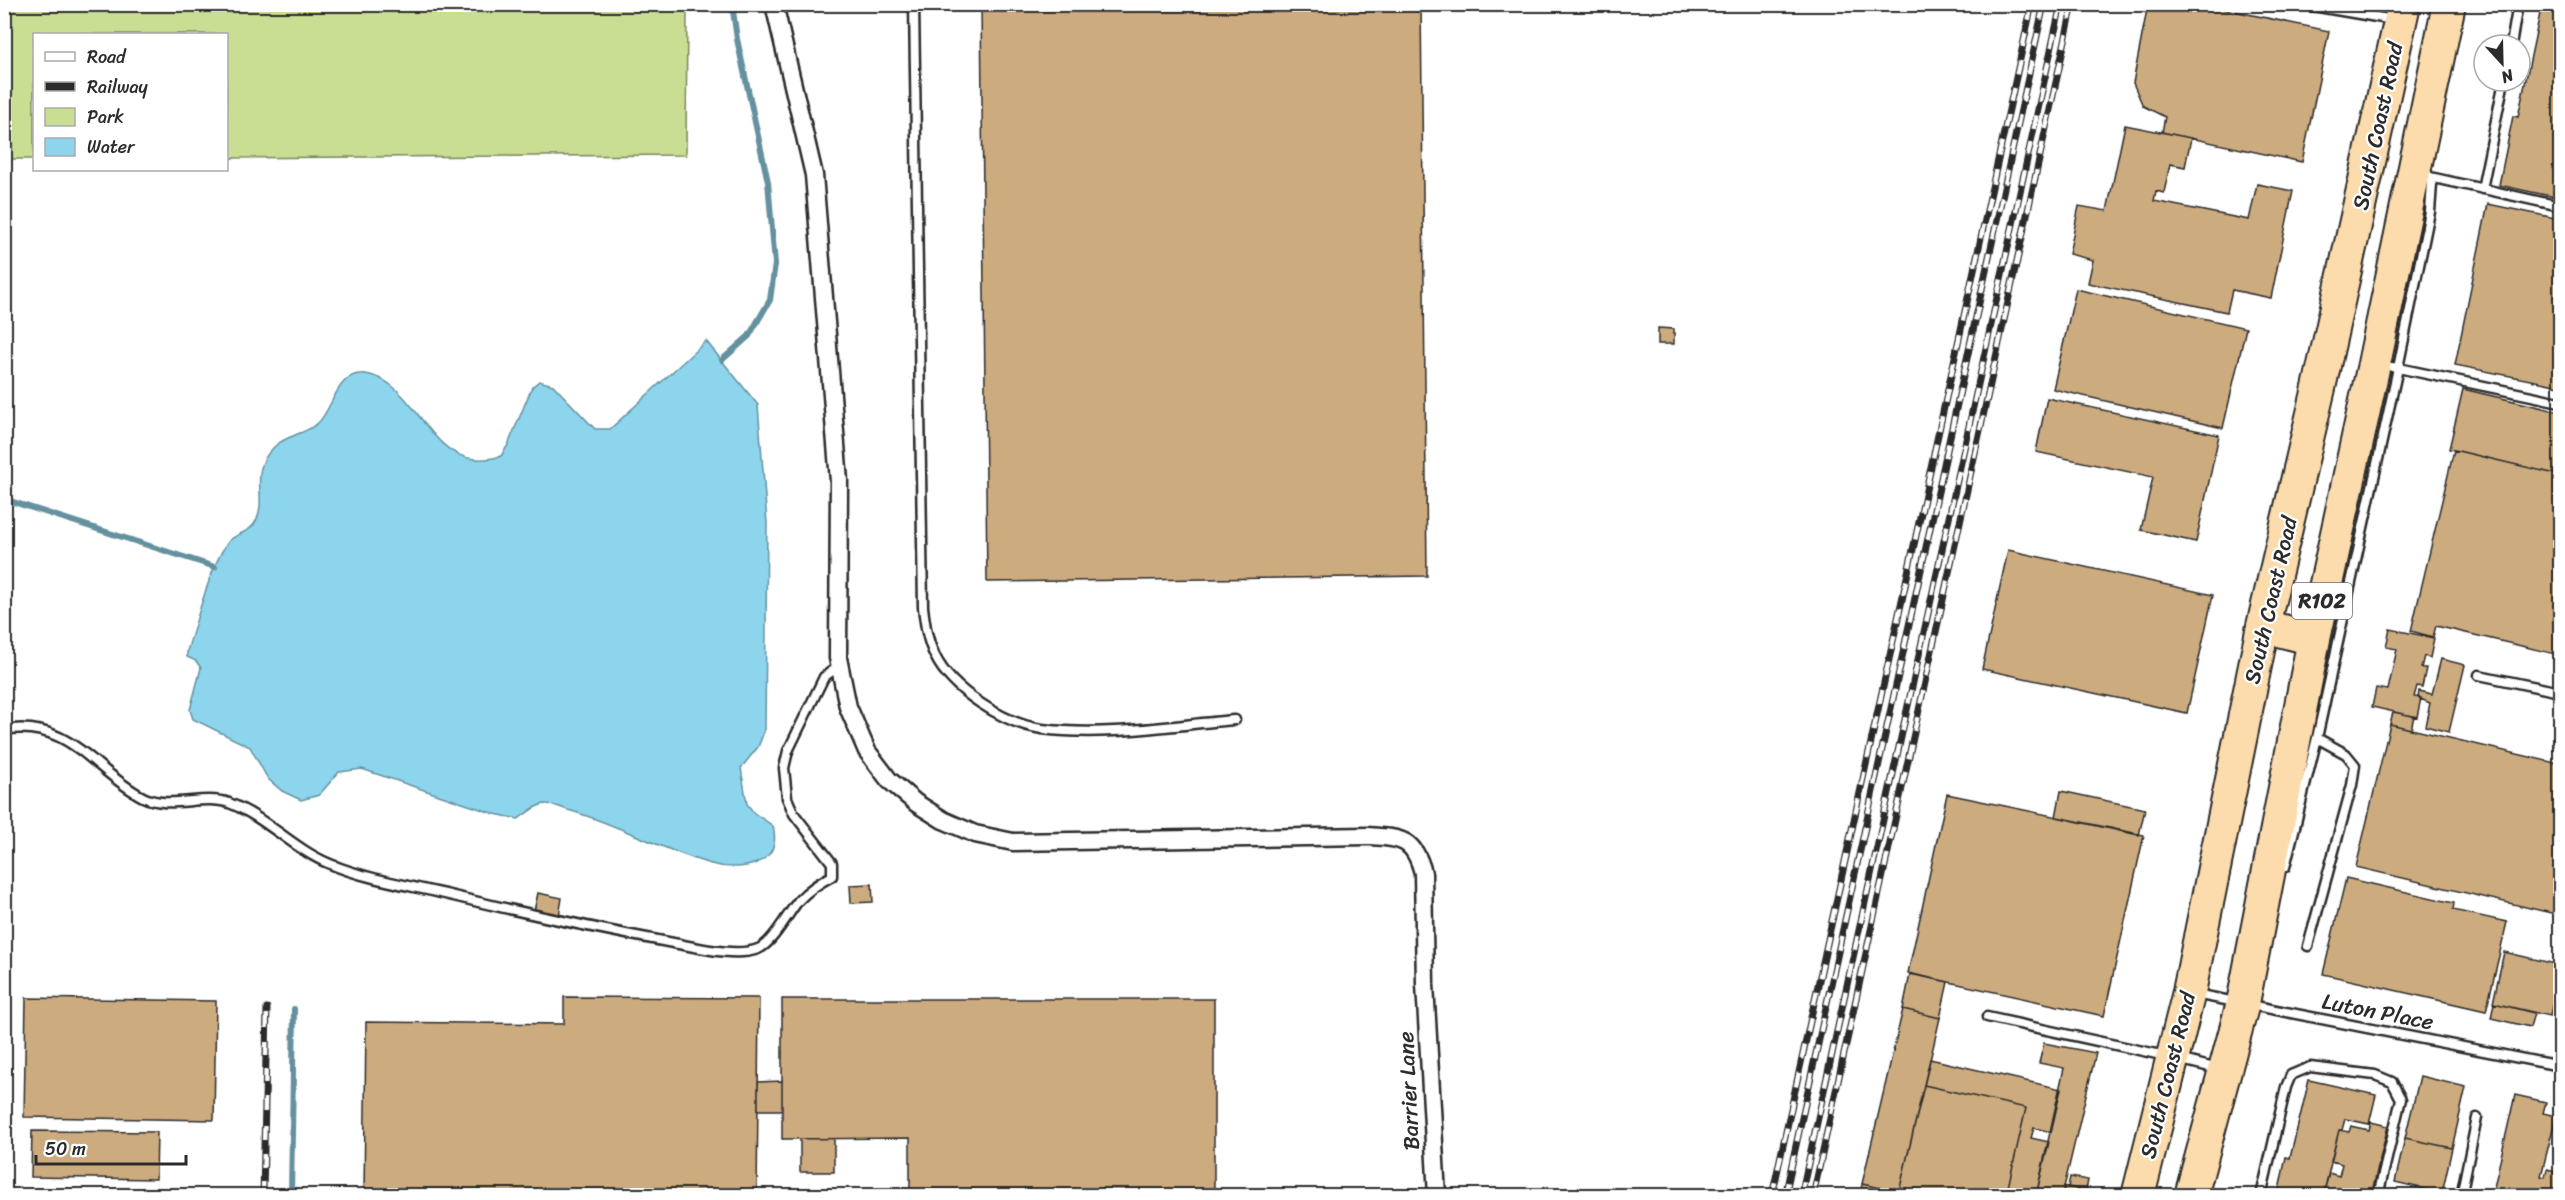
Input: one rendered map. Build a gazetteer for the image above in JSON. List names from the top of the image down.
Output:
{
  "streets": {
    "highway": ["South Coast Road", "R102"],
    "street": ["Barrier Lane"],
    "lane": ["Luton Place"]
  },
  "crossings": [
    ["South Coast Road", "Luton Place"]
  ],
  "legend": [
    "Road",
    "Railway",
    "Park",
    "Water"
  ],
  "scale_bar": "50 m",
  "north": "bottom"
}
